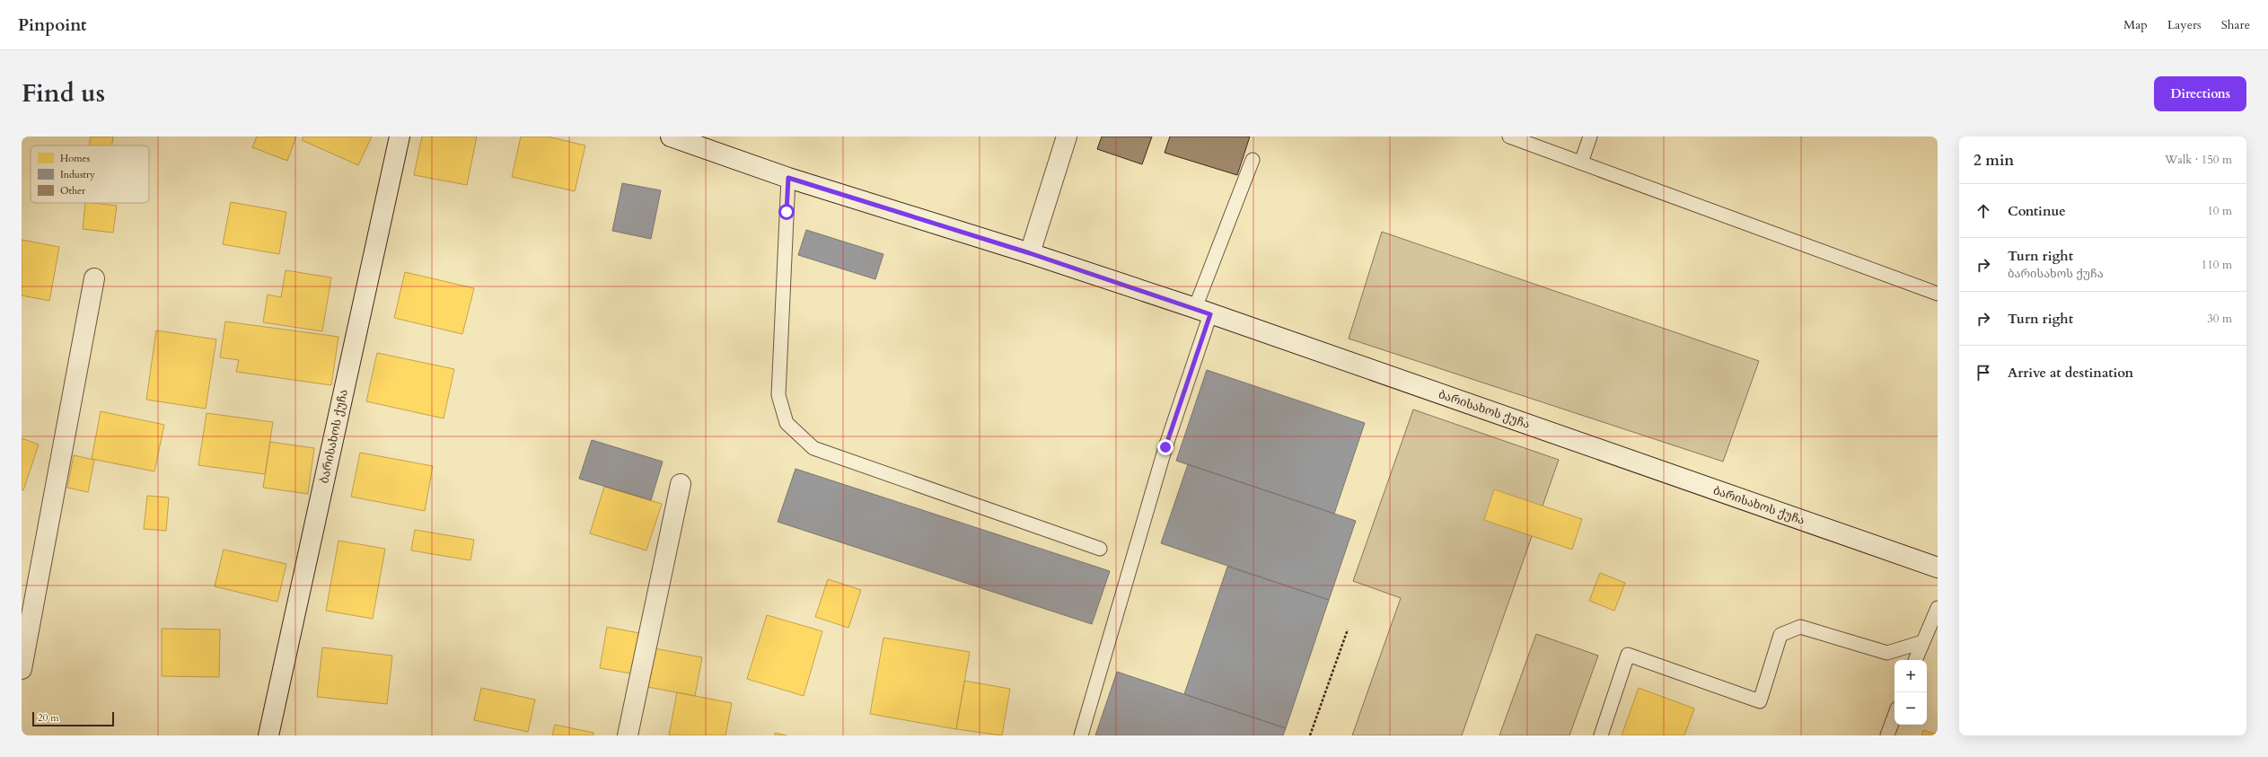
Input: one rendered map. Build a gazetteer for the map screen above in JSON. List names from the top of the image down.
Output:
{
  "streets": {
    "street": ["ბარისახოს ქუჩა"]
  },
  "legend": ["Homes", "Industry", "Other"],
  "scale_bar": "20 m",
  "page": {
    "header": "Pinpoint",
    "nav": ["Map", "Layers", "Share"],
    "title": "Find us",
    "buttons": "Directions",
    "heading": ["2 min", "Walk · 150 m"],
    "list": [
      ["Continue", "10 m"],
      ["Turn right", "ბარისახოს ქუჩა", "110 m"],
      ["Turn right", "30 m"],
      "Arrive at destination"
    ],
    "map_buttons": ["+", "−"],
    "scale": "20 m"
  }
}
